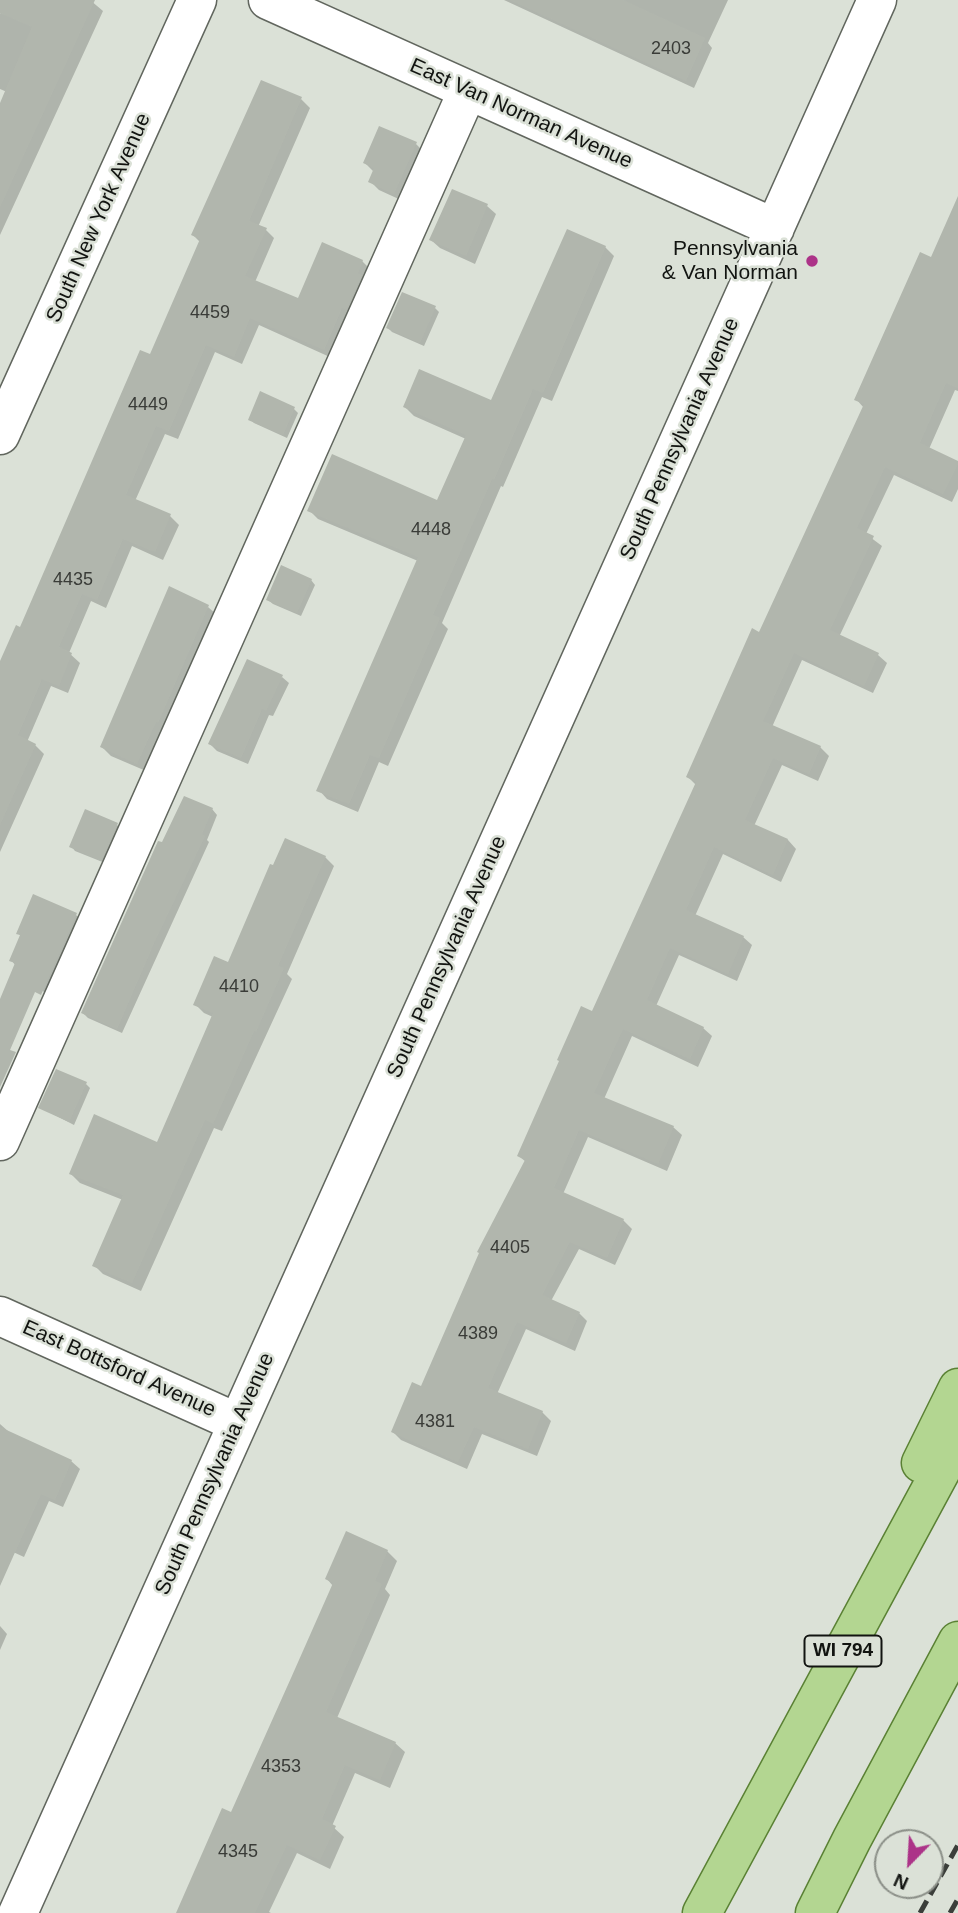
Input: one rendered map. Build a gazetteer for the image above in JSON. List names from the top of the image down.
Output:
{
  "streets": {
    "main road": ["WI 794"],
    "street": [
      "East Van Norman Avenue",
      "South New York Avenue",
      "South Pennsylvania Avenue",
      "East Bottsford Avenue"
    ]
  },
  "crossings": [
    ["East Van Norman Avenue", "South Pennsylvania Avenue"],
    ["South Pennsylvania Avenue", "East Bottsford Avenue"]
  ],
  "places": ["Pennsylvania & Van Norman"],
  "house_numbers": [
    "2403",
    "4459",
    "4449",
    "4448",
    "4435",
    "4410",
    "4405",
    "4389",
    "4381",
    "4353",
    "4345"
  ],
  "north": "bottom left"
}
